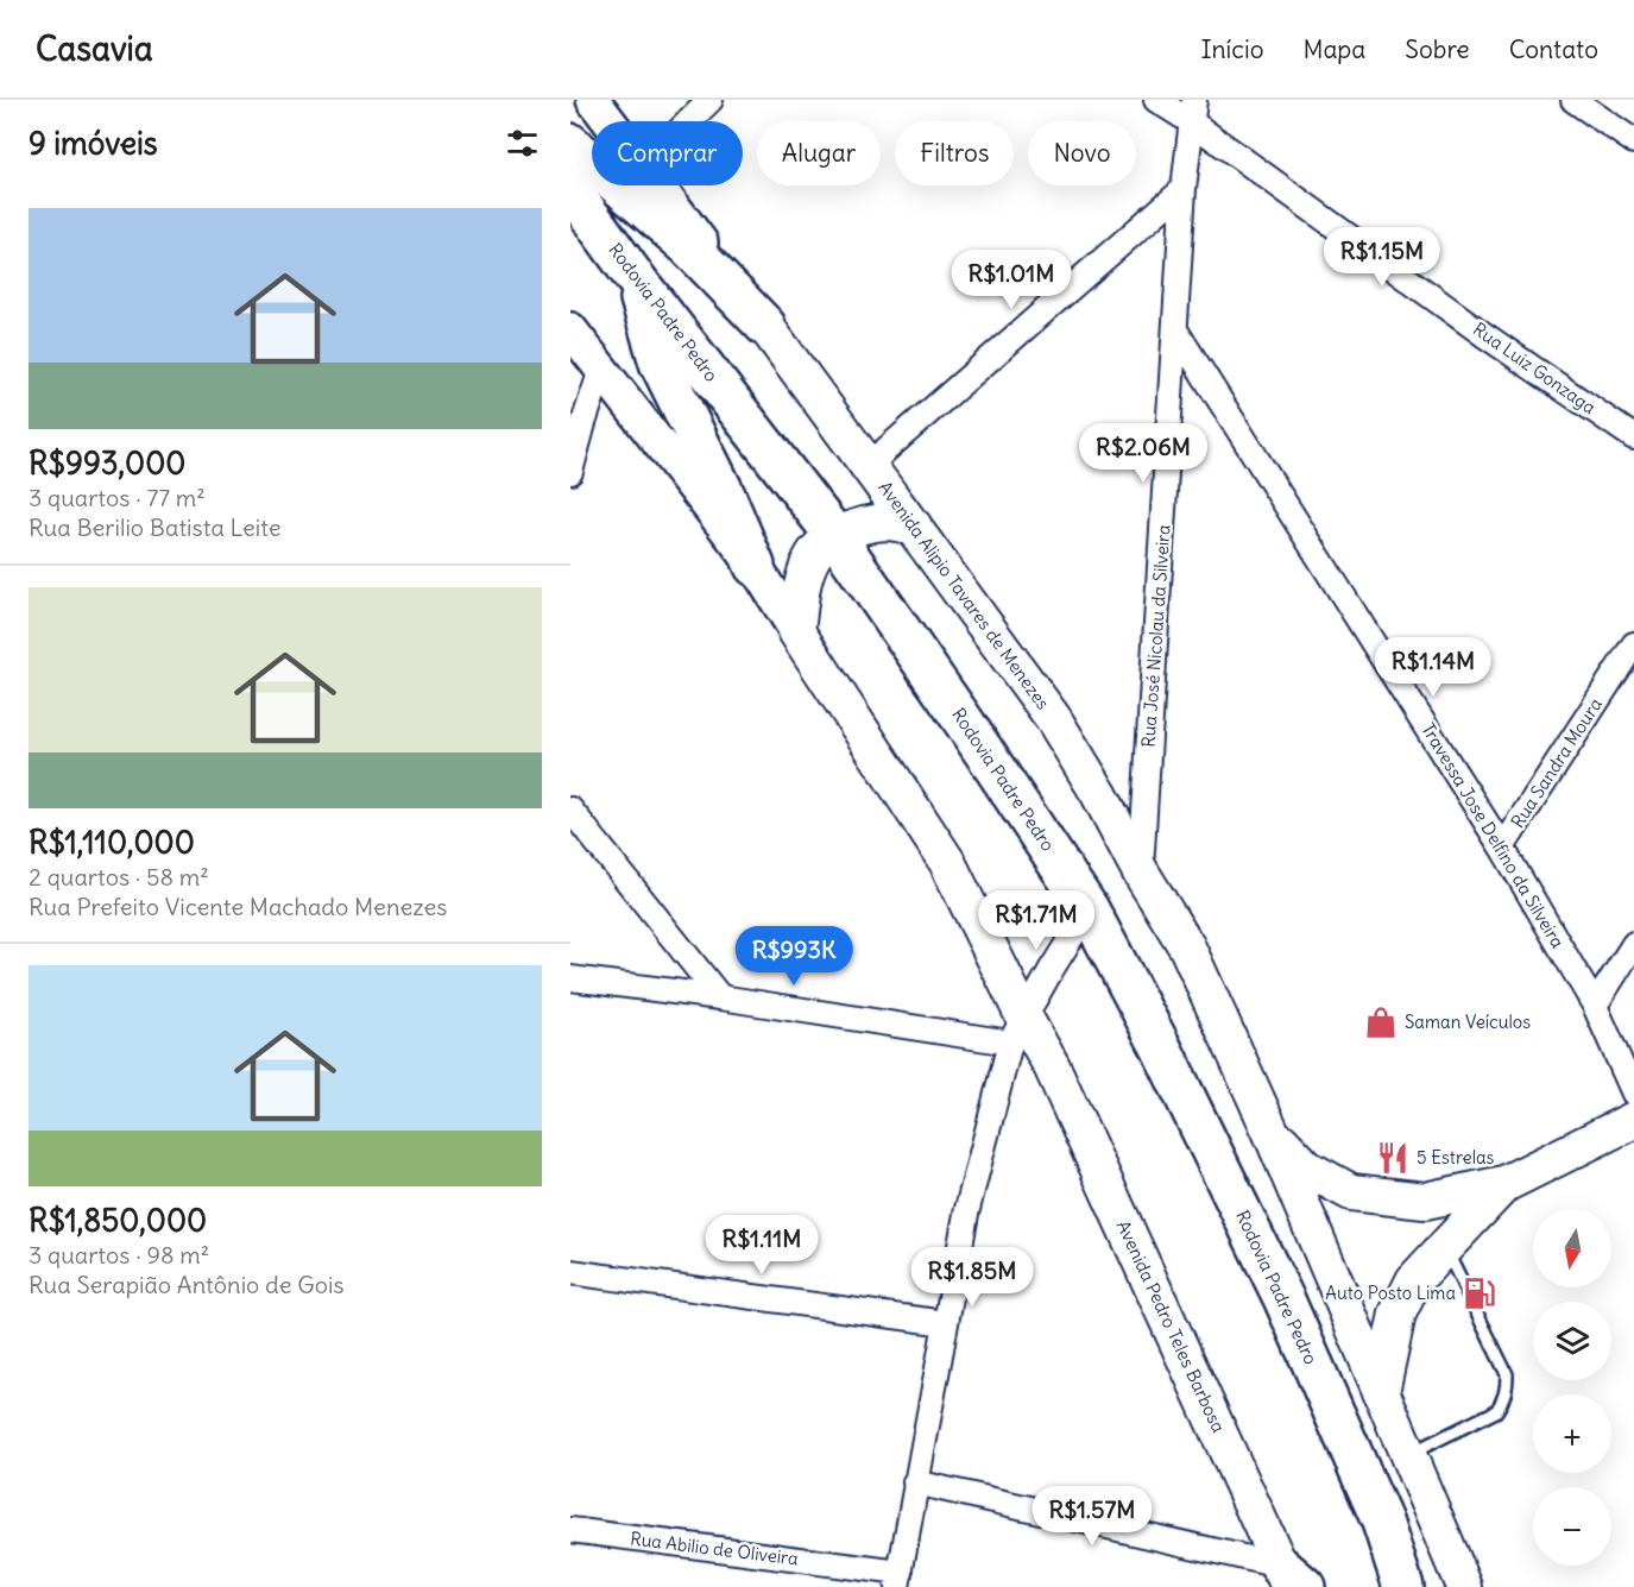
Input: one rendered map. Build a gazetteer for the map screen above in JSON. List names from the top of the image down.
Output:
{
  "streets": {
    "highway": ["Rodovia Padre Pedro"],
    "main road": ["Avenida Alipio Tavares de Menezes", "Avenida Pedro Teles Barbosa"],
    "street": [
      "Rua Luiz Gonzaga",
      "Rua José Nicolau da Silveira",
      "Rua Sandra Moura",
      "Travessa Jose Delfino da Silveira",
      "Rua Abilio de Oliveira"
    ]
  },
  "crossings": [
    ["Rua Luiz Gonzaga", "Rua José Nicolau da Silveira"],
    ["Avenida Alipio Tavares de Menezes", "Rua José Nicolau da Silveira"],
    ["Rua José Nicolau da Silveira", "Travessa Jose Delfino da Silveira"],
    ["Rua Sandra Moura", "Travessa Jose Delfino da Silveira"]
  ],
  "places": {
    "shop": ["Saman Veículos"],
    "restaurant": ["5 Estrelas"],
    "fuel station": ["Auto Posto Lima"]
  },
  "north": "bottom",
  "page": {
    "header": "Casavia",
    "nav": [
      "Início",
      "Mapa",
      "Sobre",
      "Contato"
    ],
    "heading": "9 imóveis",
    "chip": [
      "Comprar",
      "Alugar",
      "Filtros",
      "Novo"
    ],
    "list": [
      {
        "name": "R$993,000",
        "note": "3 quartos · 77 m² · Rua Berilio Batista Leite"
      },
      {
        "name": "R$1,110,000",
        "note": "2 quartos · 58 m² · Rua Prefeito Vicente Machado Menezes"
      },
      {
        "name": "R$1,850,000",
        "note": "3 quartos · 98 m² · Rua Serapião Antônio de Gois"
      }
    ],
    "price": [
      "R$1.15M",
      "R$1.01M",
      "R$2.06M",
      "R$1.14M",
      "R$1.71M",
      "R$993K",
      "R$1.11M",
      "R$1.85M",
      "R$1.57M"
    ],
    "map_buttons": ["+", "−"]
  }
}
